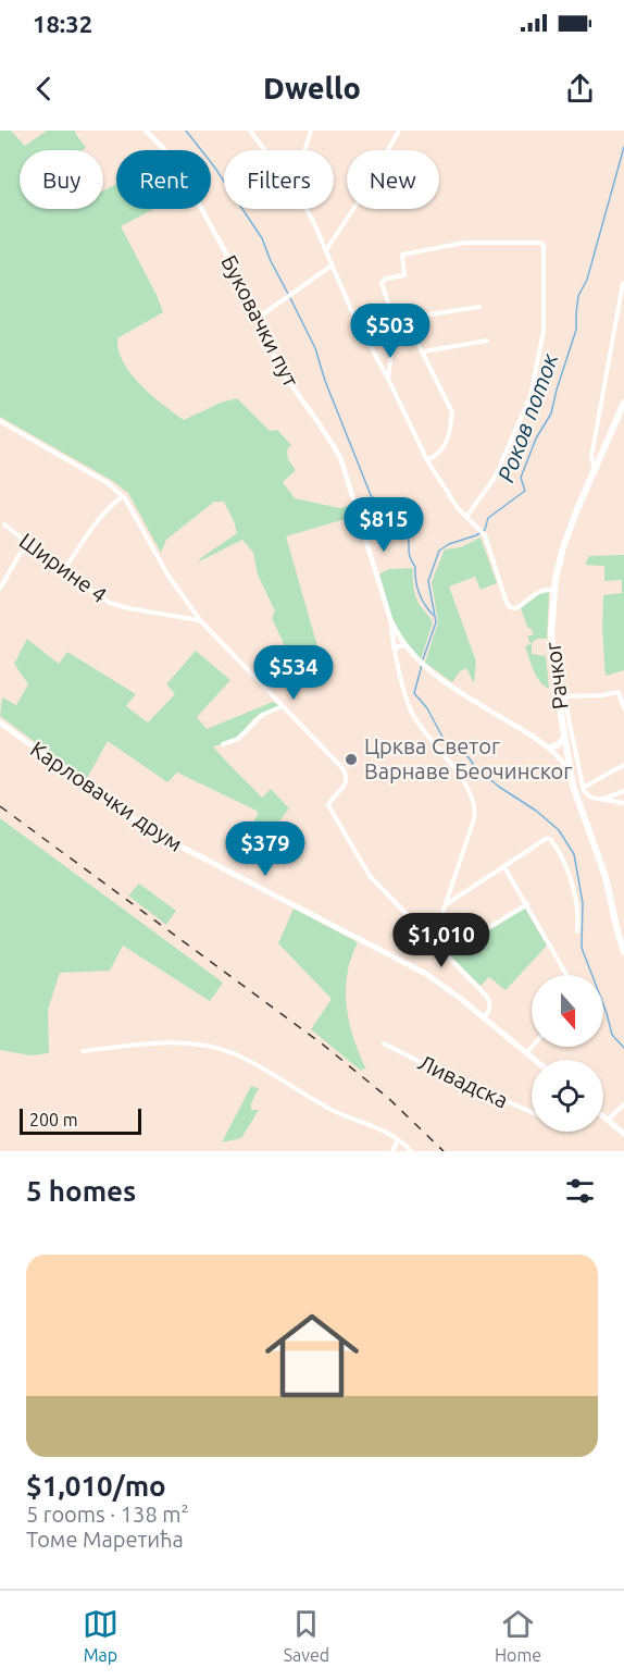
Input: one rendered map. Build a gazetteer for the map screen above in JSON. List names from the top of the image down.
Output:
{
  "streets": {
    "main road": ["Рачког", "Карловачки друм"],
    "street": ["Буковачки пут", "Ширине 4", "Ливадска"]
  },
  "crossings": [
    ["Буковачки пут", "Рачког"]
  ],
  "water": ["Роков поток"],
  "places": ["Црква Светог Варнаве Беочинског"],
  "scale_bar": "200 m",
  "north": "bottom",
  "page": {
    "status": "18:32",
    "header": "Dwello",
    "chip": [
      "Buy",
      "Rent",
      "Filters",
      "New"
    ],
    "price": [
      "$503",
      "$815",
      "$534",
      "$379",
      "$1,010"
    ],
    "scale": "200 m",
    "heading": "5 homes",
    "list": [
      {
        "name": "$1,010/mo",
        "note": "5 rooms · 138 m² · Томе Маретића"
      }
    ],
    "tabs": ["Map", "Saved", "Home"]
  }
}
